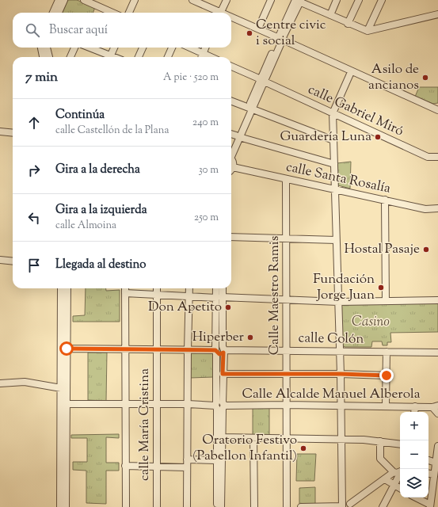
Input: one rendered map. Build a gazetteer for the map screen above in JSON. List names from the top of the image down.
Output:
{
  "streets": {
    "street": [
      "calle Gabriel Miró",
      "calle Santa Rosalía",
      "Calle Maestro Ramis",
      "calle Colón",
      "Calle Alcalde Manuel Alberola",
      "calle María Cristina"
    ]
  },
  "crossings": [
    ["calle Santa Rosalía", "Calle Maestro Ramis"],
    ["Calle Maestro Ramis", "calle Colón"],
    ["Calle Maestro Ramis", "Calle Alcalde Manuel Alberola"],
    ["calle Colón", "calle María Cristina"],
    ["Calle Alcalde Manuel Alberola", "calle María Cristina"]
  ],
  "parks": ["Casino"],
  "places": [
    "Centre civic i social",
    "Asilo de ancianos",
    "Guardería Luna",
    "Hostal Pasaje",
    "Fundación Jorge Juan",
    "Don Apetito",
    "Hiperber",
    "Oratorio Festivo (Pabellon Infantil)"
  ],
  "page": {
    "search": "Buscar aquí",
    "heading": ["7 min", "A pie · 520 m"],
    "list": [
      ["Continúa", "calle Castellón de la Plana", "240 m"],
      ["Gira a la derecha", "30 m"],
      ["Gira a la izquierda", "calle Almoina", "250 m"],
      "Llegada al destino"
    ],
    "map_buttons": ["+", "−"]
  }
}
